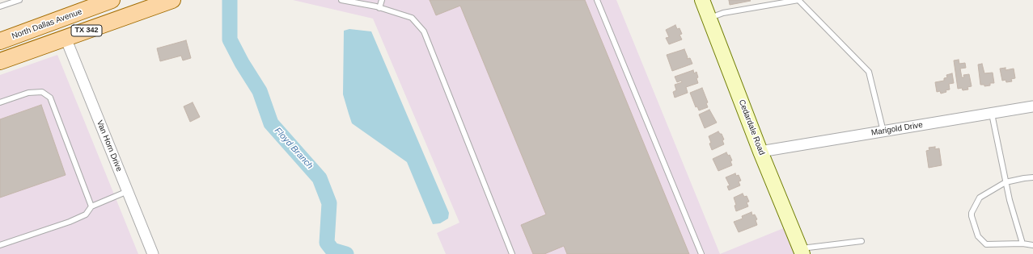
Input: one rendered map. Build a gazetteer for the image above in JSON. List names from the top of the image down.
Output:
{
  "streets": {
    "main road": ["North Dallas Avenue", "TX 342"],
    "street": ["Cedardale Road", "Marigold Drive", "Van Horn Drive"]
  },
  "crossings": [
    ["TX 342", "Van Horn Drive"],
    ["Cedardale Road", "Marigold Drive"]
  ],
  "water": ["Floyd Branch"]
}
